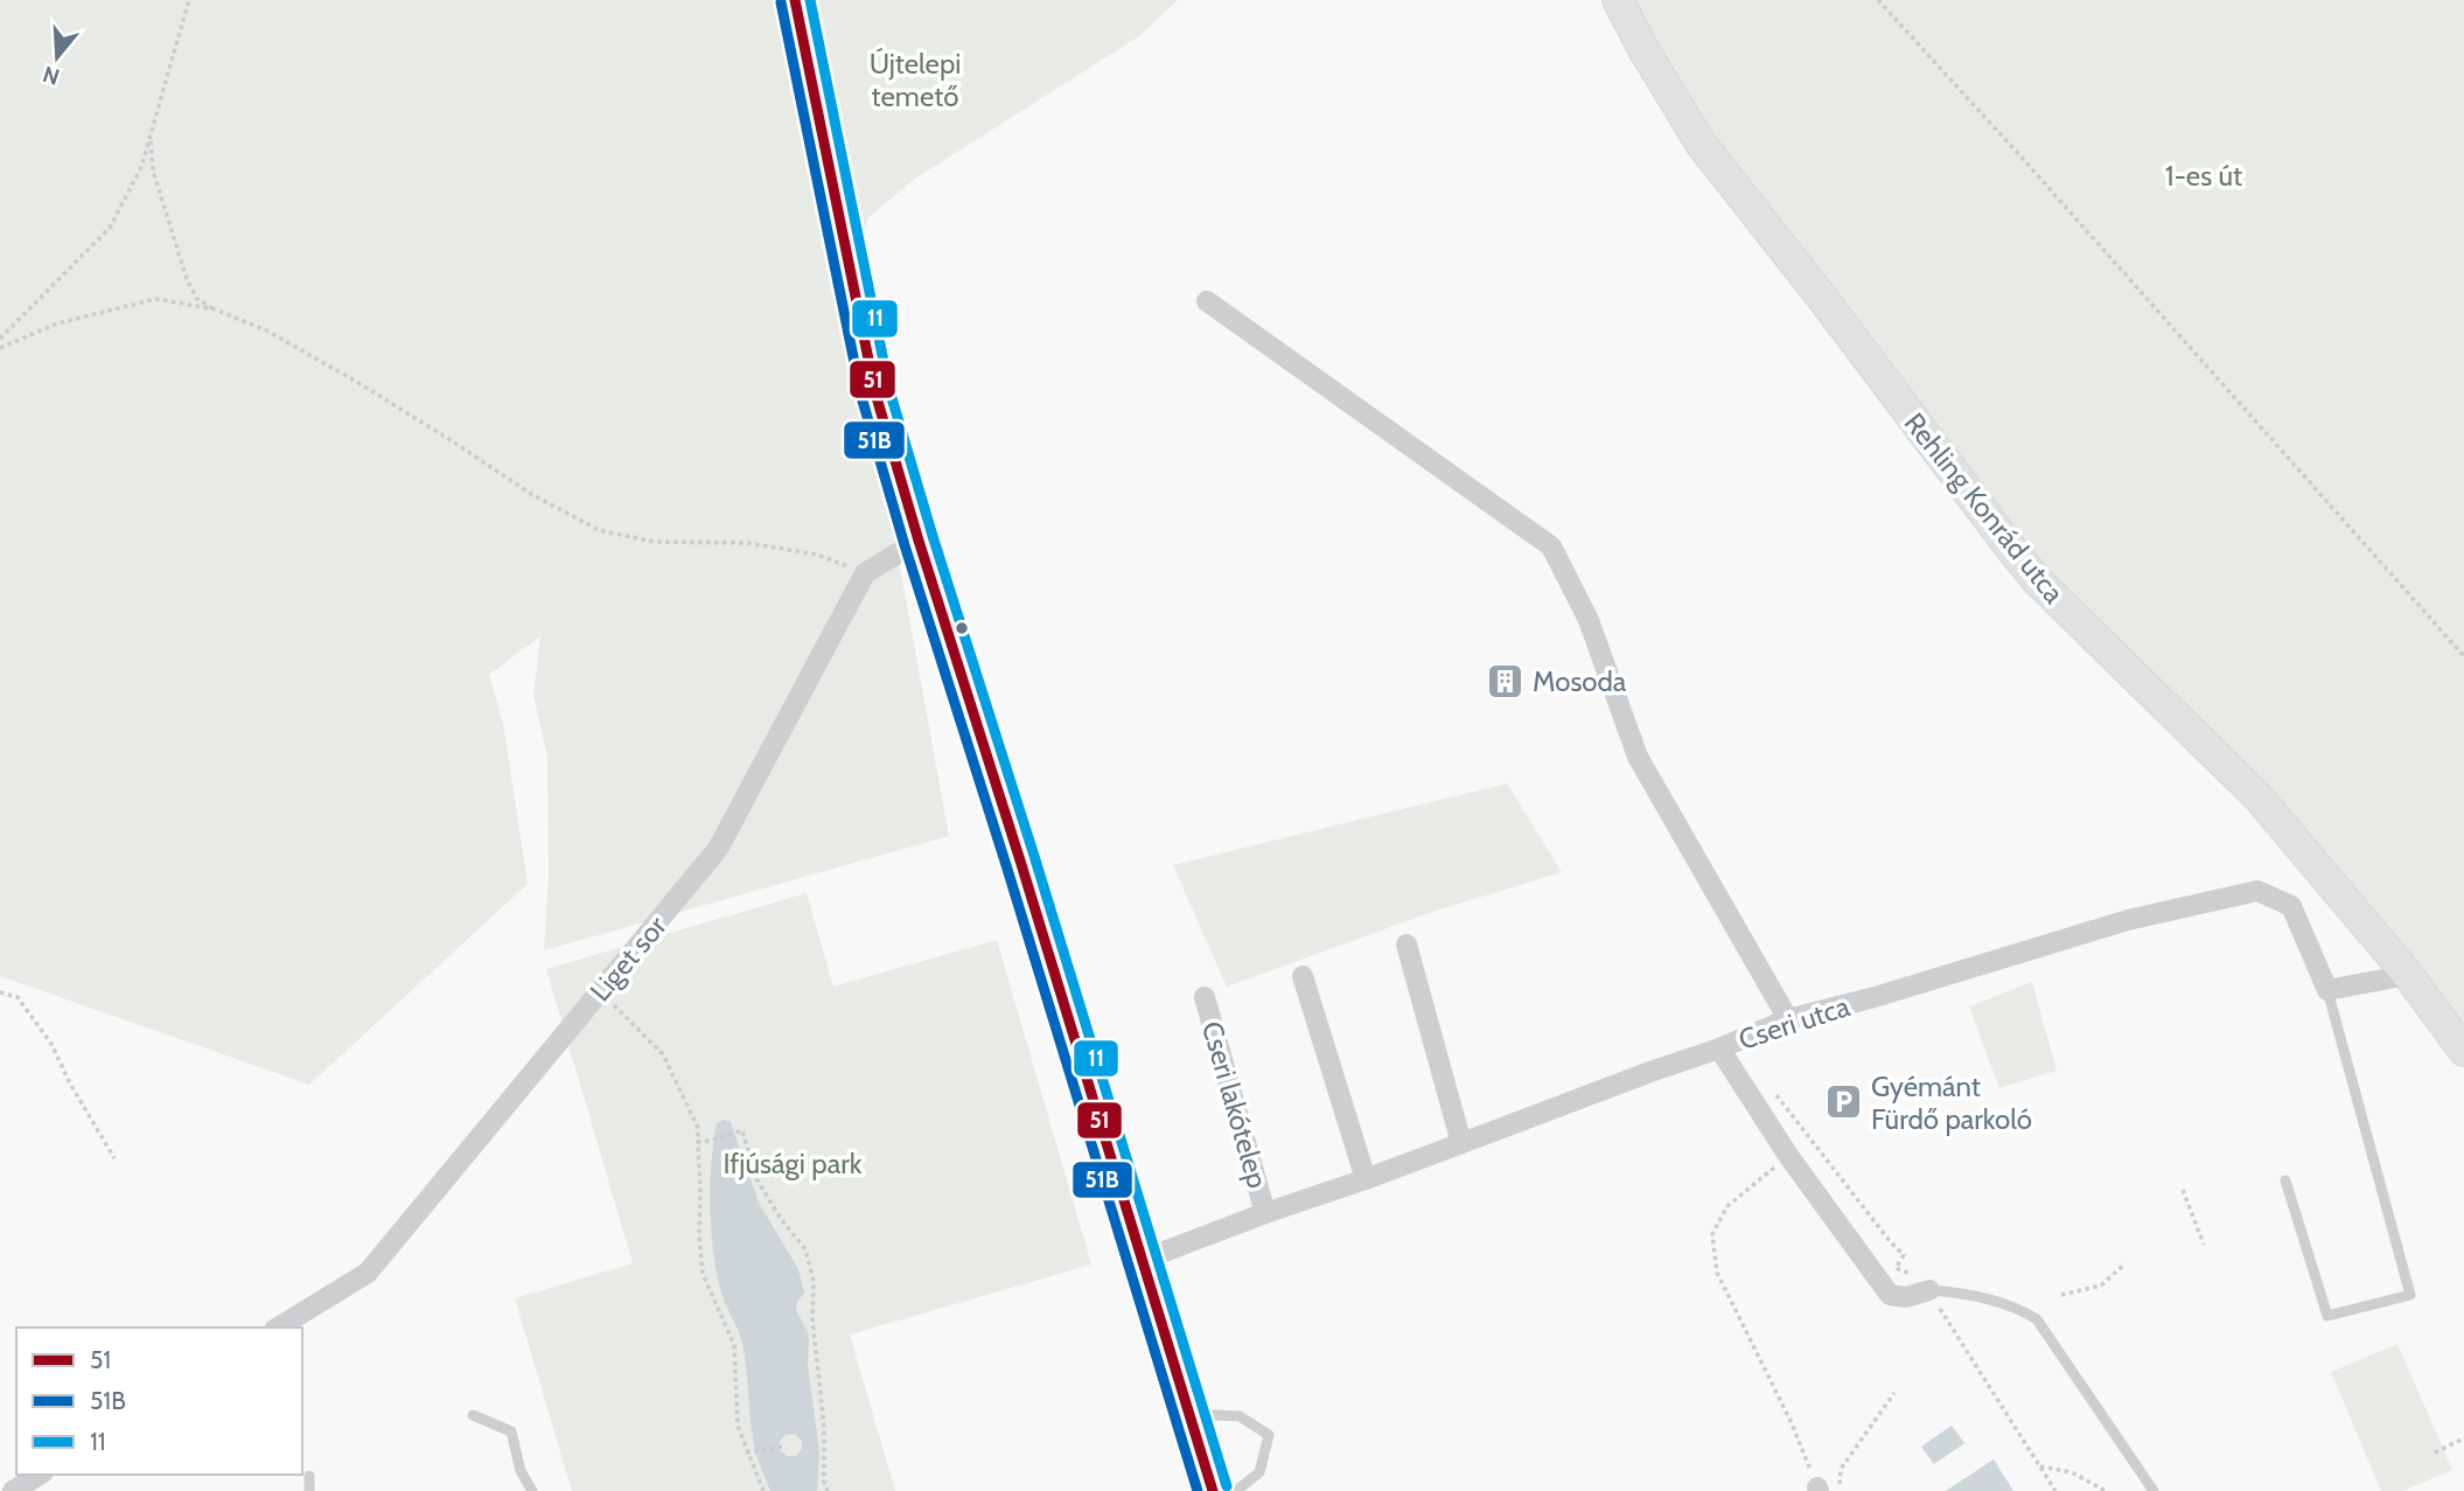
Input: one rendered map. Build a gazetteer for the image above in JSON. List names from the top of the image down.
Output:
{
  "streets": {
    "street": [
      "Rehling Konrád utca",
      "Liget sor",
      "Cseri utca",
      "Cseri lakótelep"
    ]
  },
  "crossings": [
    ["Cseri utca", "Cseri lakótelep"]
  ],
  "parks": ["Újtelepi temető", "1-es út", "Ifjúsági park"],
  "places": {
    "building": ["Mosoda"],
    "parking": ["Gyémánt Fürdő parkoló"]
  },
  "lines": ["transit line 51", "transit line 11", "transit line 51B"],
  "legend": ["51", "51B", "11"],
  "north": "bottom"
}
